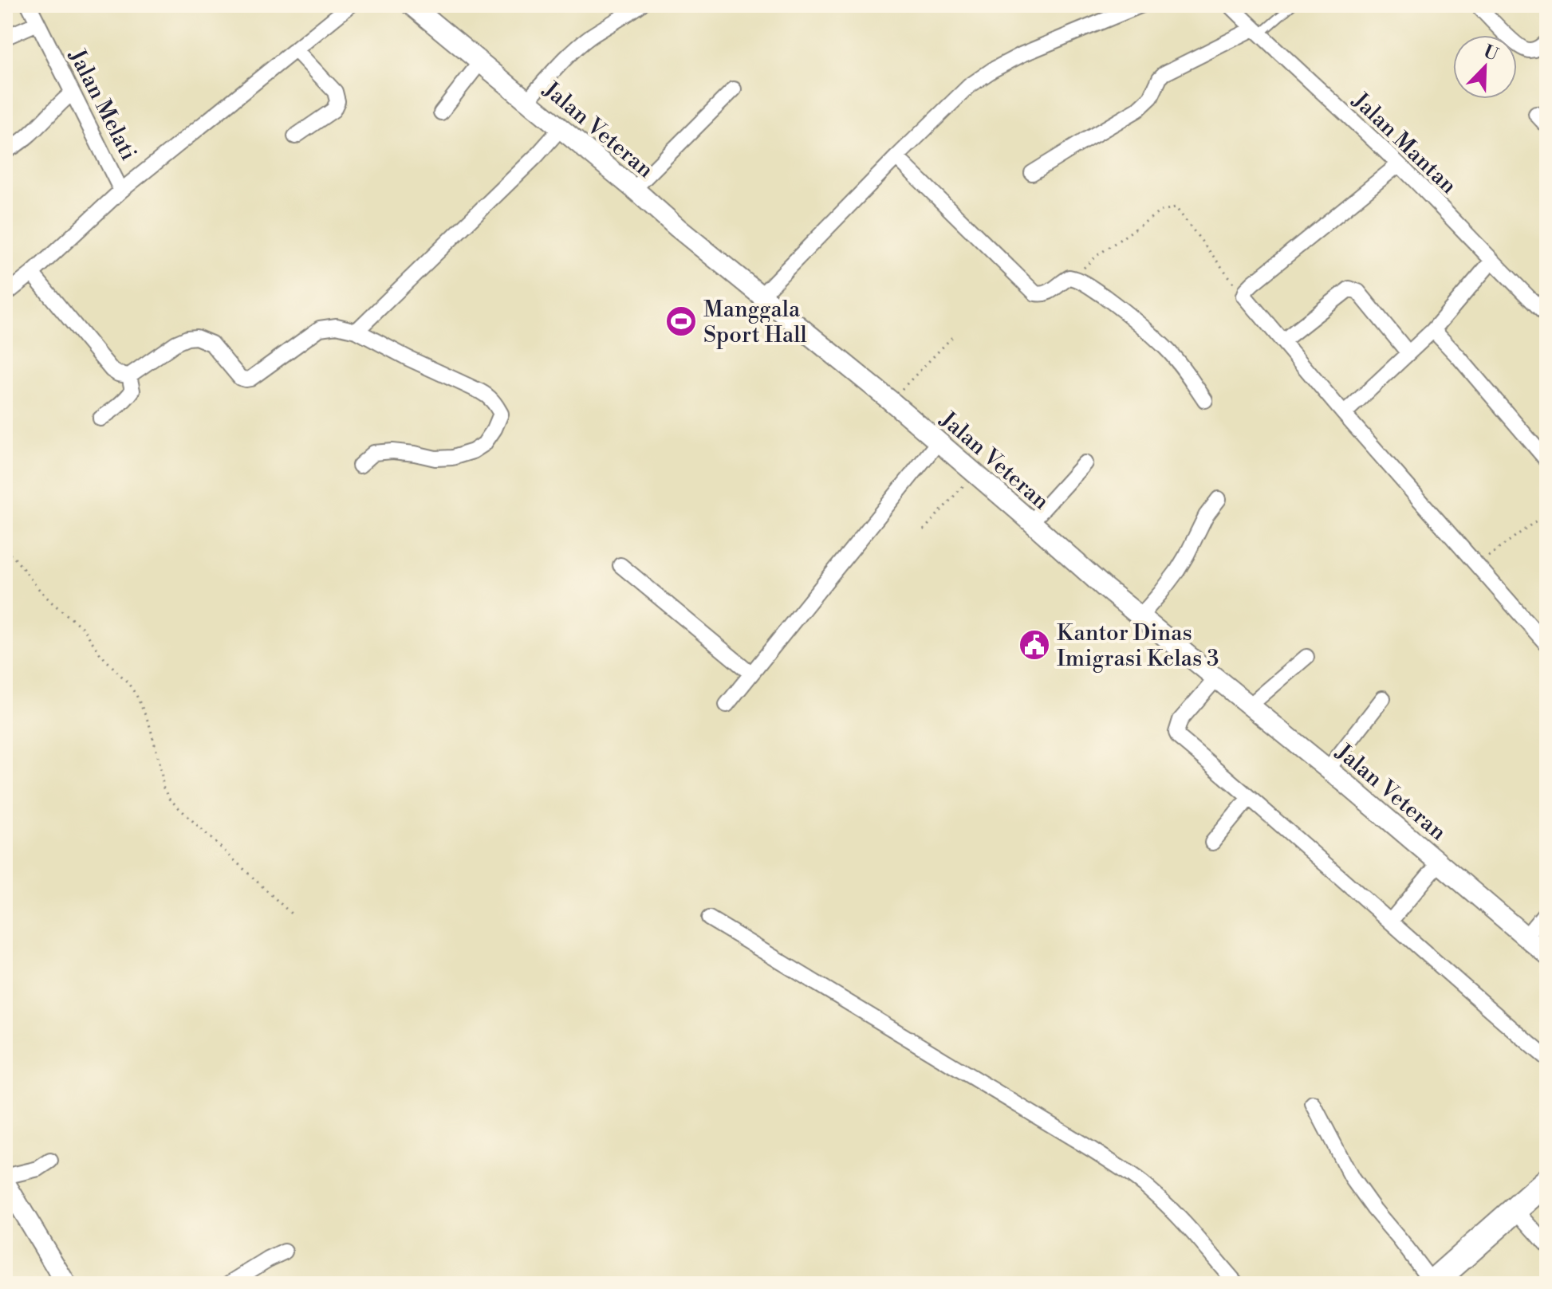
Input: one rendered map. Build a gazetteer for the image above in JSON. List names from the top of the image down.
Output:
{
  "streets": {
    "street": ["Jalan Melati", "Jalan Veteran", "Jalan Mantan"]
  },
  "places": {
    "sports": ["Manggala Sport Hall"],
    "public building": ["Kantor Dinas Imigrasi Kelas 3"]
  },
  "north": "top right"
}
